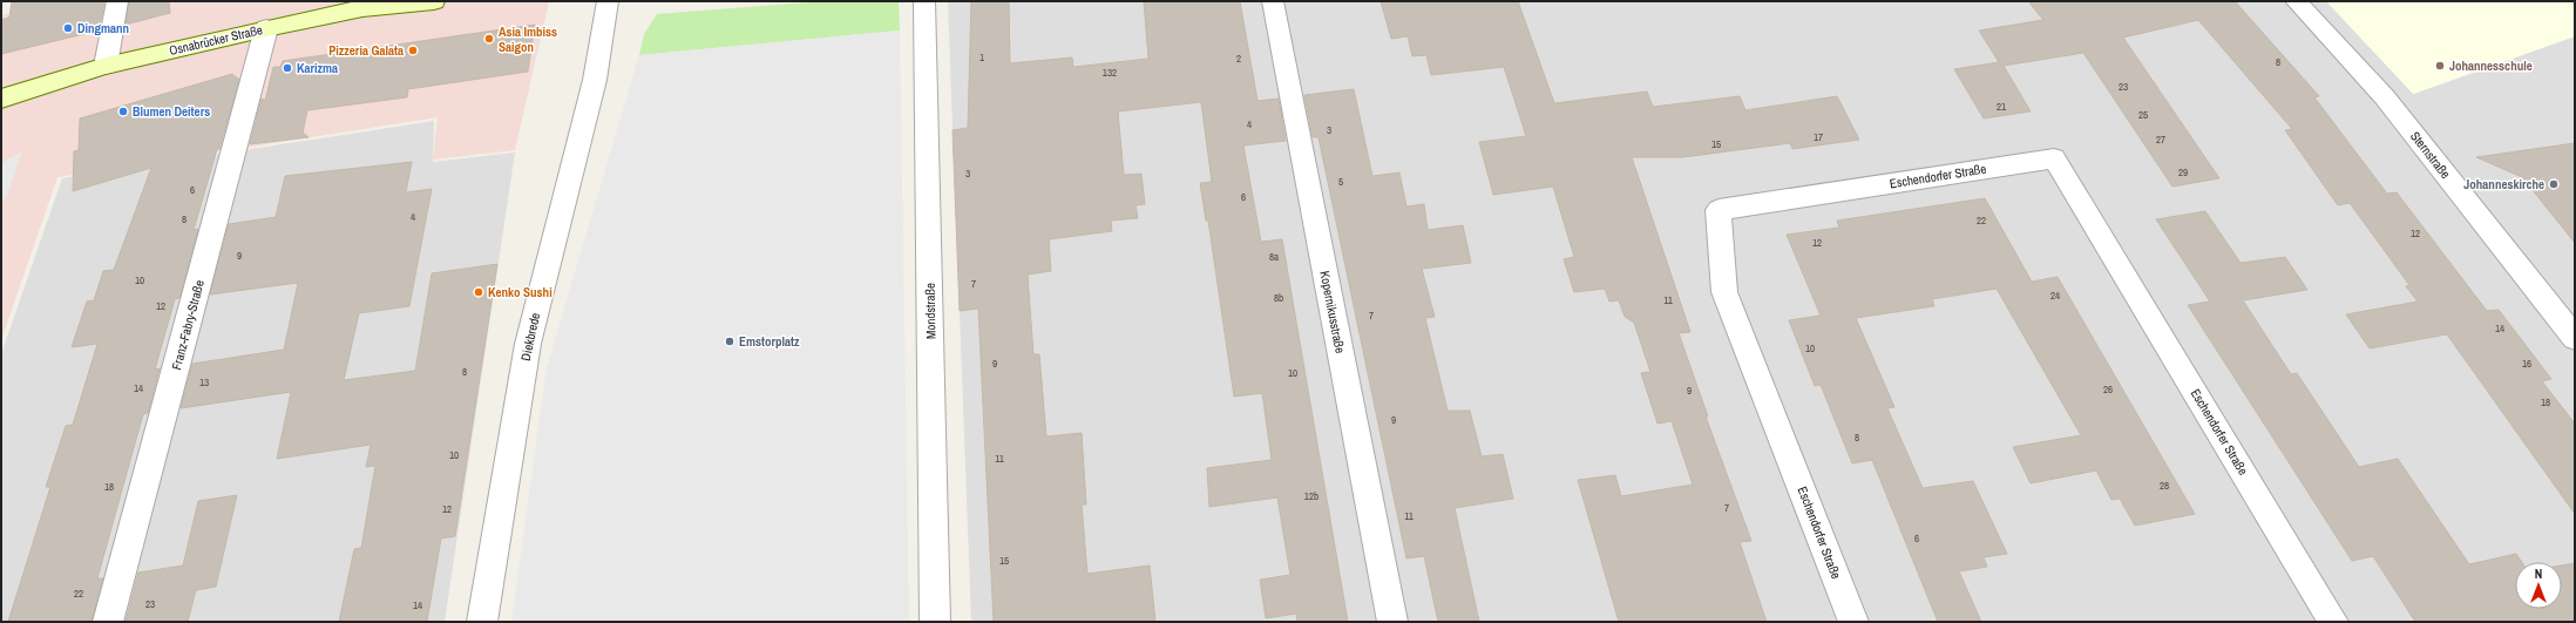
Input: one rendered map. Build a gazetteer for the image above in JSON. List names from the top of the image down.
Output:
{
  "streets": {
    "main road": ["Osnabrücker Straße"],
    "street": [
      "Sternstraße",
      "Eschendorfer Straße",
      "Mondstraße",
      "Kopernikusstraße",
      "Franz-Fabry-Straße",
      "Diekbrede"
    ]
  },
  "crossings": [
    ["Osnabrücker Straße", "Franz-Fabry-Straße"]
  ],
  "places": [
    "Dingmann",
    "Asia Imbiss Saigon",
    "Pizzeria Galata",
    "Johannesschule",
    "Karizma",
    "Blumen Deiters",
    "Johanneskirche",
    "Kenko Sushi",
    "Emstorplatz"
  ],
  "house_numbers": [
    "1",
    "2",
    "8",
    "132",
    "23",
    "21",
    "25",
    "4",
    "3",
    "17",
    "27",
    "15",
    "29",
    "3",
    "5",
    "6",
    "6",
    "4",
    "8",
    "22",
    "12",
    "12",
    "9",
    "8a",
    "10",
    "7",
    "24",
    "8b",
    "11",
    "12",
    "7",
    "14",
    "10",
    "9",
    "16",
    "8",
    "10",
    "13",
    "14",
    "26",
    "9",
    "18",
    "9",
    "8",
    "10",
    "11",
    "28",
    "18",
    "12b",
    "7",
    "12",
    "11",
    "6",
    "15",
    "22",
    "23",
    "14"
  ],
  "north": "top"
}
